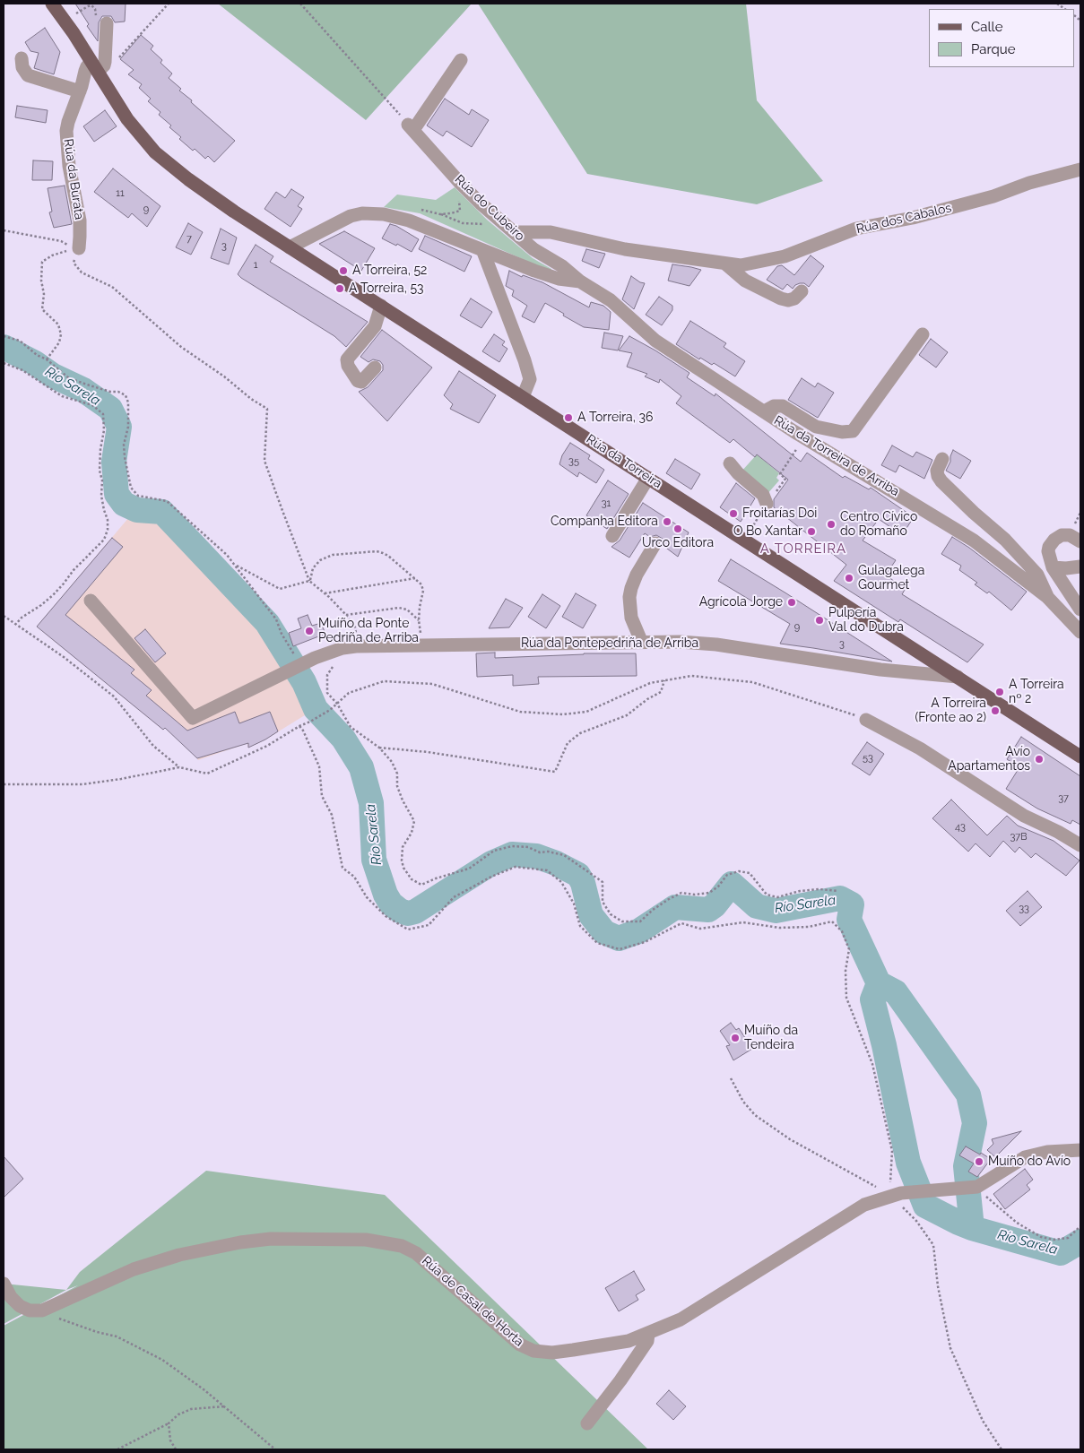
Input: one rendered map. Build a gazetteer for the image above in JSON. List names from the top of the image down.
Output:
{
  "streets": {
    "main road": ["Rúa da Torreira"],
    "street": [
      "Rúa da Burata",
      "Rúa do Cubeiro",
      "Rúa dos Cabalos",
      "Rúa da Torreira de Arriba",
      "Rúa da Pontepedriña de Arriba",
      "Rúa de Casal de Horta"
    ]
  },
  "crossings": [
    ["Rúa da Burata", "Rúa da Torreira"],
    ["Rúa do Cubeiro", "Rúa dos Cabalos"],
    ["Rúa do Cubeiro", "Rúa da Torreira de Arriba"],
    ["Rúa da Torreira de Arriba", "Rúa da Torreira"],
    ["Rúa da Torreira", "Rúa da Pontepedriña de Arriba"]
  ],
  "districts": ["A TORREIRA"],
  "water": ["Río Sarela"],
  "places": [
    "A Torreira, 52",
    "A Torreira, 53",
    "A Torreira, 36",
    "Froitarías Doi",
    "Companha Editora",
    "Centro Cívico do Romaño",
    "Urco Editora",
    "O Bo Xantar",
    "Gulagalega Gourmet",
    "Agrícola Jorge",
    "Pulpería Val do Dubra",
    "Muíño da Ponte Pedriña de Arriba",
    "A Torreira nº 2",
    "A Torreira (Fronte ao 2)",
    "Avío Apartamentos",
    "Muíño da Tendeira",
    "Muíño do Avío"
  ],
  "house_numbers": [
    "11",
    "9",
    "7",
    "3",
    "1",
    "35",
    "31",
    "9",
    "3",
    "53",
    "37",
    "43",
    "37B",
    "33"
  ],
  "legend": ["Calle", "Parque"]
}
